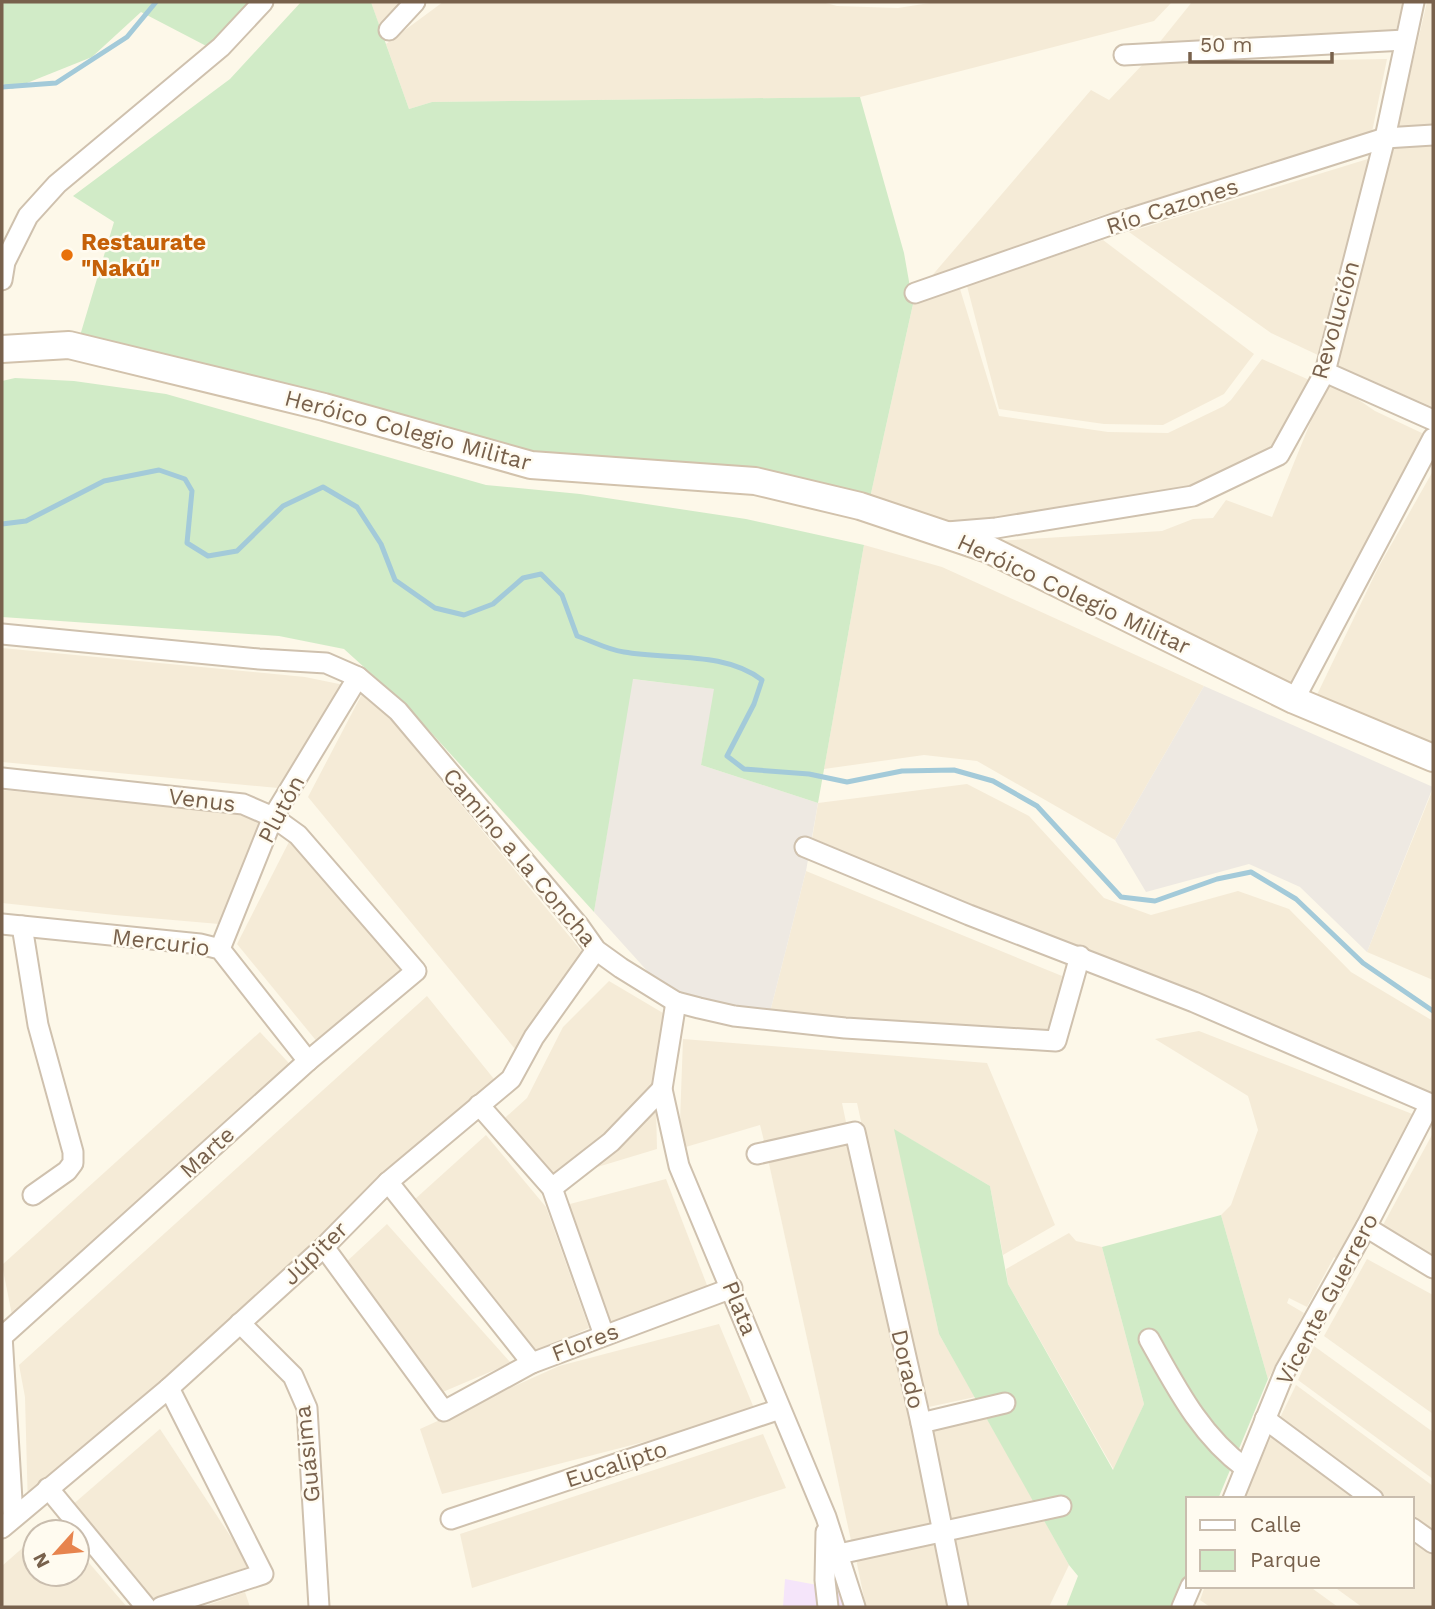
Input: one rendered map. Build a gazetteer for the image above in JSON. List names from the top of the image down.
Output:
{
  "streets": {
    "street": [
      "Río Cazones",
      "Revolución",
      "Heróico Colegio Militar",
      "Venus",
      "Plutón",
      "Camino a la Concha",
      "Mercurio",
      "Marte",
      "Júpiter",
      "Vicente Guerrero",
      "Plata",
      "Flores",
      "Dorado",
      "Guásima",
      "Eucalipto"
    ]
  },
  "crossings": [
    ["Río Cazones", "Revolución"],
    ["Revolución", "Heróico Colegio Militar"],
    ["Venus", "Plutón"],
    ["Venus", "Marte"],
    ["Plutón", "Camino a la Concha"],
    ["Plutón", "Mercurio"],
    ["Camino a la Concha", "Júpiter"],
    ["Camino a la Concha", "Plata"],
    ["Mercurio", "Marte"],
    ["Júpiter", "Flores"],
    ["Júpiter", "Guásima"],
    ["Plata", "Flores"],
    ["Plata", "Eucalipto"]
  ],
  "places": ["Restaurate \"Nakú\""],
  "legend": ["Calle", "Parque"],
  "scale_bar": "50 m",
  "north": "bottom left"
}
